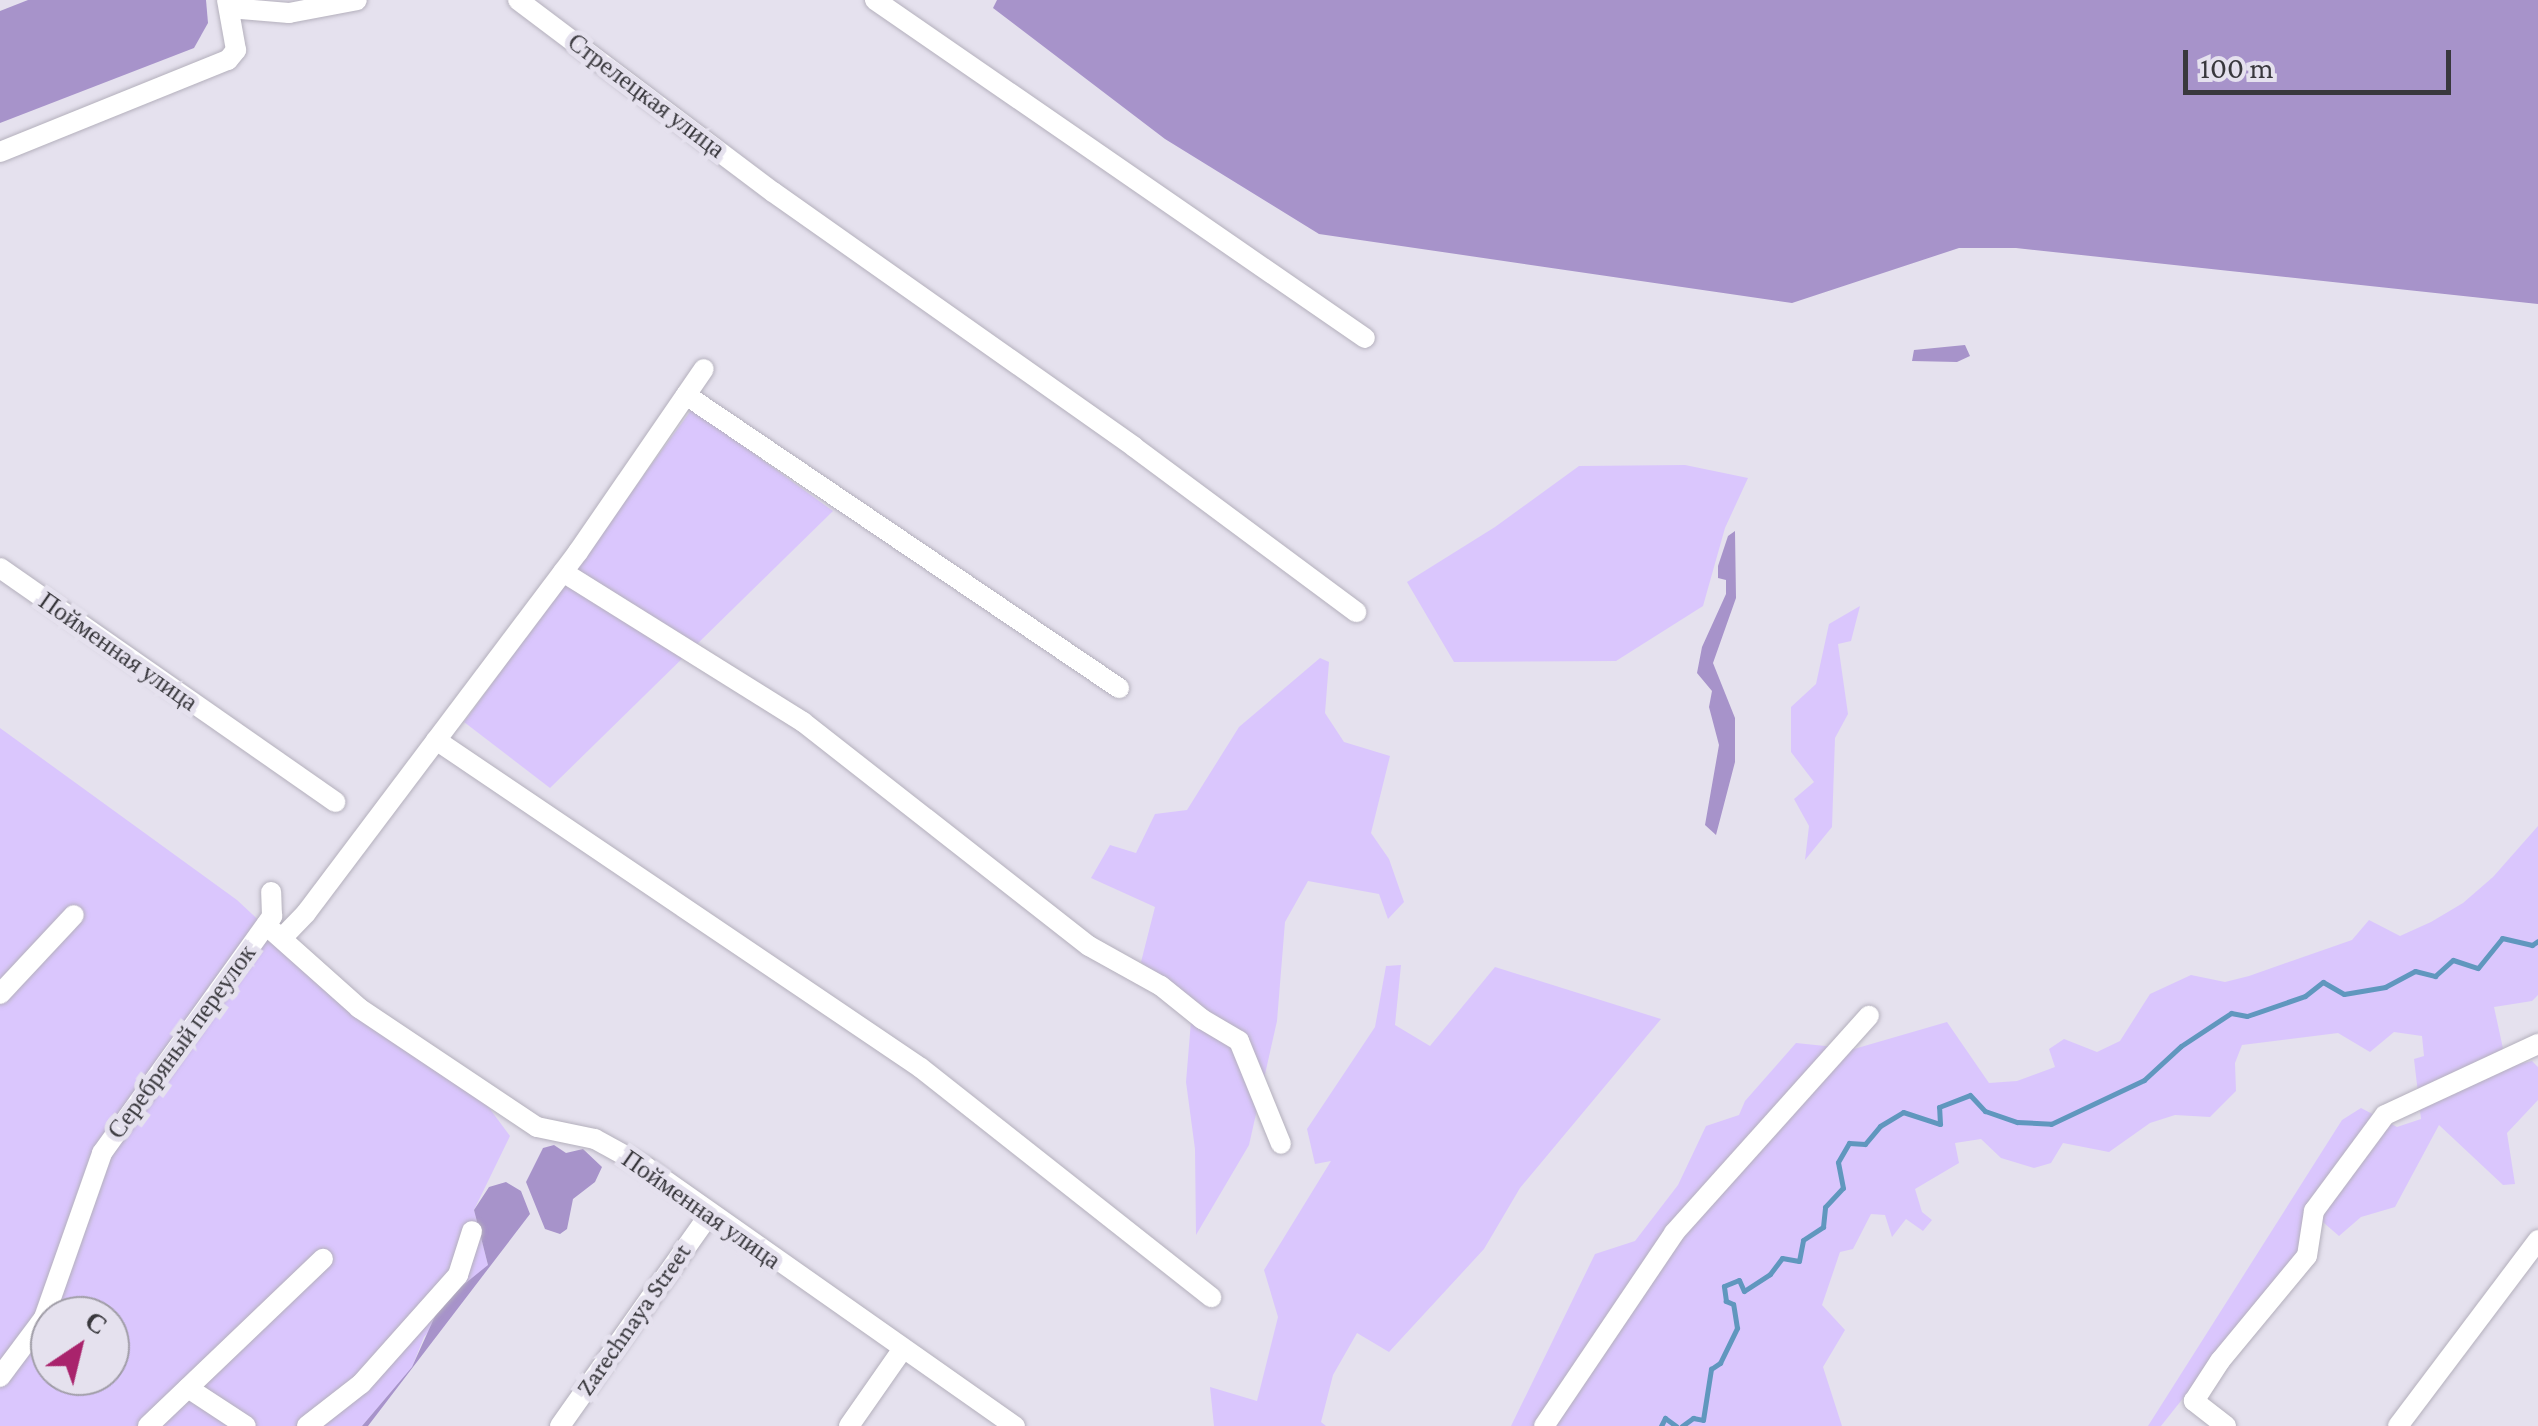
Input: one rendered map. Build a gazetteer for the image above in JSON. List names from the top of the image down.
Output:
{
  "streets": {
    "street": [
      "Стрелецкая улица",
      "Пойменная улица",
      "Серебряный переулок",
      "Zarechnaya Street"
    ]
  },
  "crossings": [
    ["Пойменная улица", "Серебряный переулок"],
    ["Пойменная улица", "Zarechnaya Street"]
  ],
  "scale_bar": "100 m",
  "north": "top right"
}
